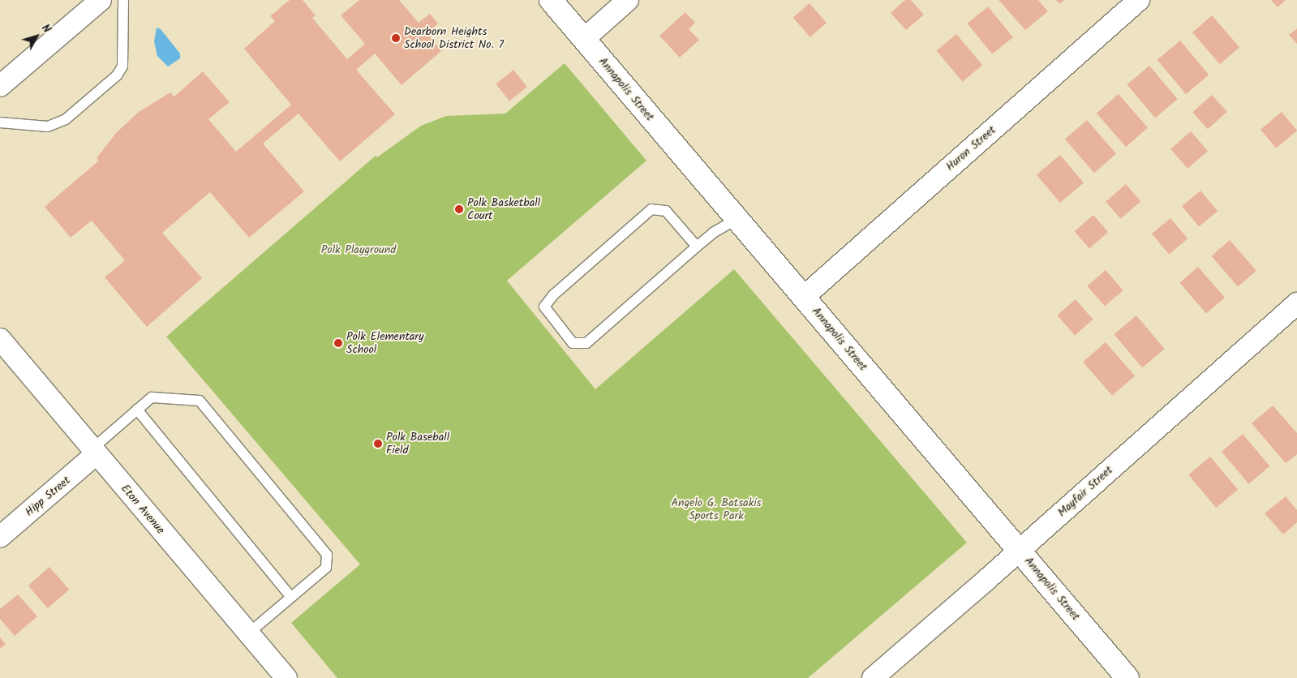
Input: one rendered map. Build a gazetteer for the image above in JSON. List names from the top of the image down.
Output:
{
  "streets": {
    "street": [
      "Annapolis Street",
      "Huron Street",
      "Mayfair Street",
      "Hipp Street",
      "Eton Avenue"
    ]
  },
  "crossings": [
    ["Annapolis Street", "Huron Street"],
    ["Annapolis Street", "Mayfair Street"],
    ["Hipp Street", "Eton Avenue"]
  ],
  "parks": ["Polk Playground", "Angelo G. Batsakis Sports Park"],
  "places": [
    "Dearborn Heights School District No. 7",
    "Polk Basketball Court",
    "Polk Elementary School",
    "Polk Baseball Field"
  ],
  "north": "top right"
}
